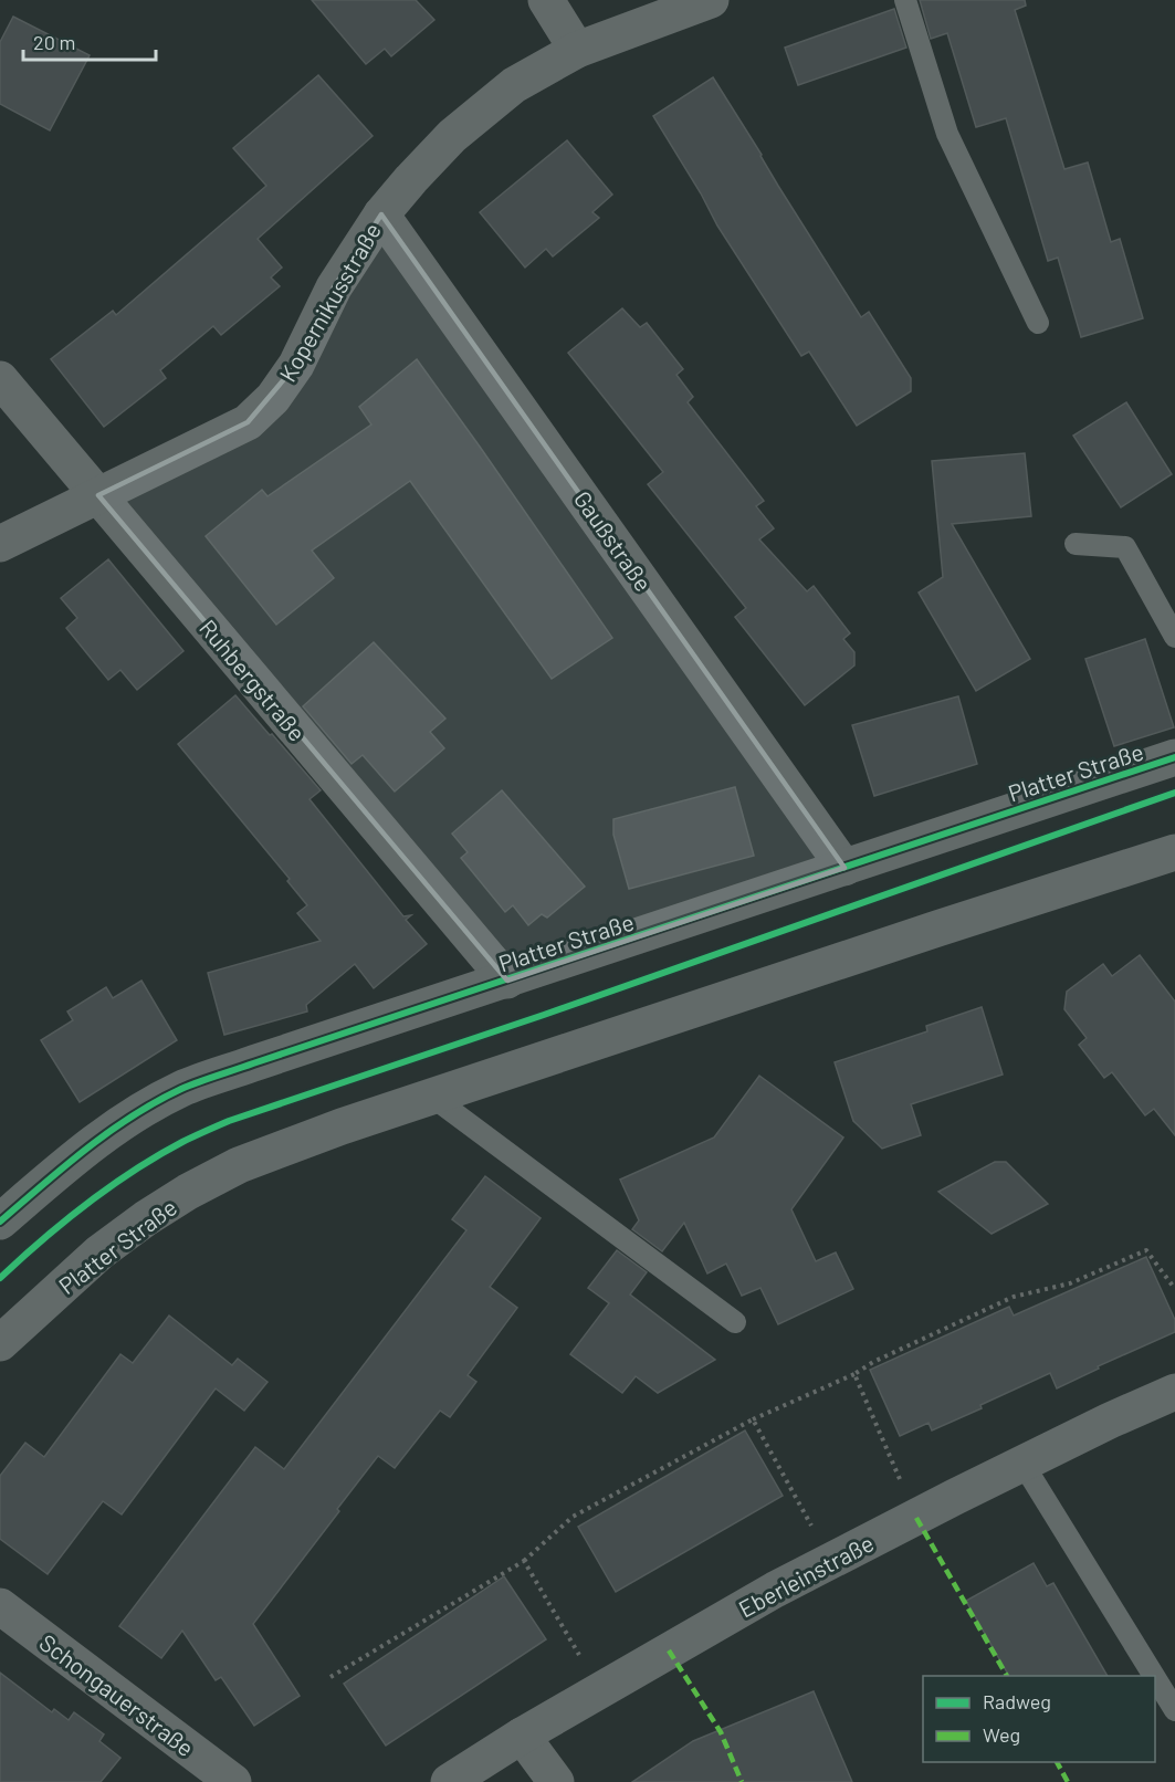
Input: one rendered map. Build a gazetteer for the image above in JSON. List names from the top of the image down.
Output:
{
  "streets": {
    "street": [
      "Kopernikusstraße",
      "Gaußstraße",
      "Ruhbergstraße",
      "Platter Straße",
      "Eberleinstraße",
      "Schongauerstraße"
    ]
  },
  "crossings": [
    ["Kopernikusstraße", "Gaußstraße"],
    ["Kopernikusstraße", "Ruhbergstraße"],
    ["Gaußstraße", "Platter Straße"],
    ["Ruhbergstraße", "Platter Straße"]
  ],
  "legend": ["Radweg", "Weg"],
  "scale_bar": "20 m"
}
